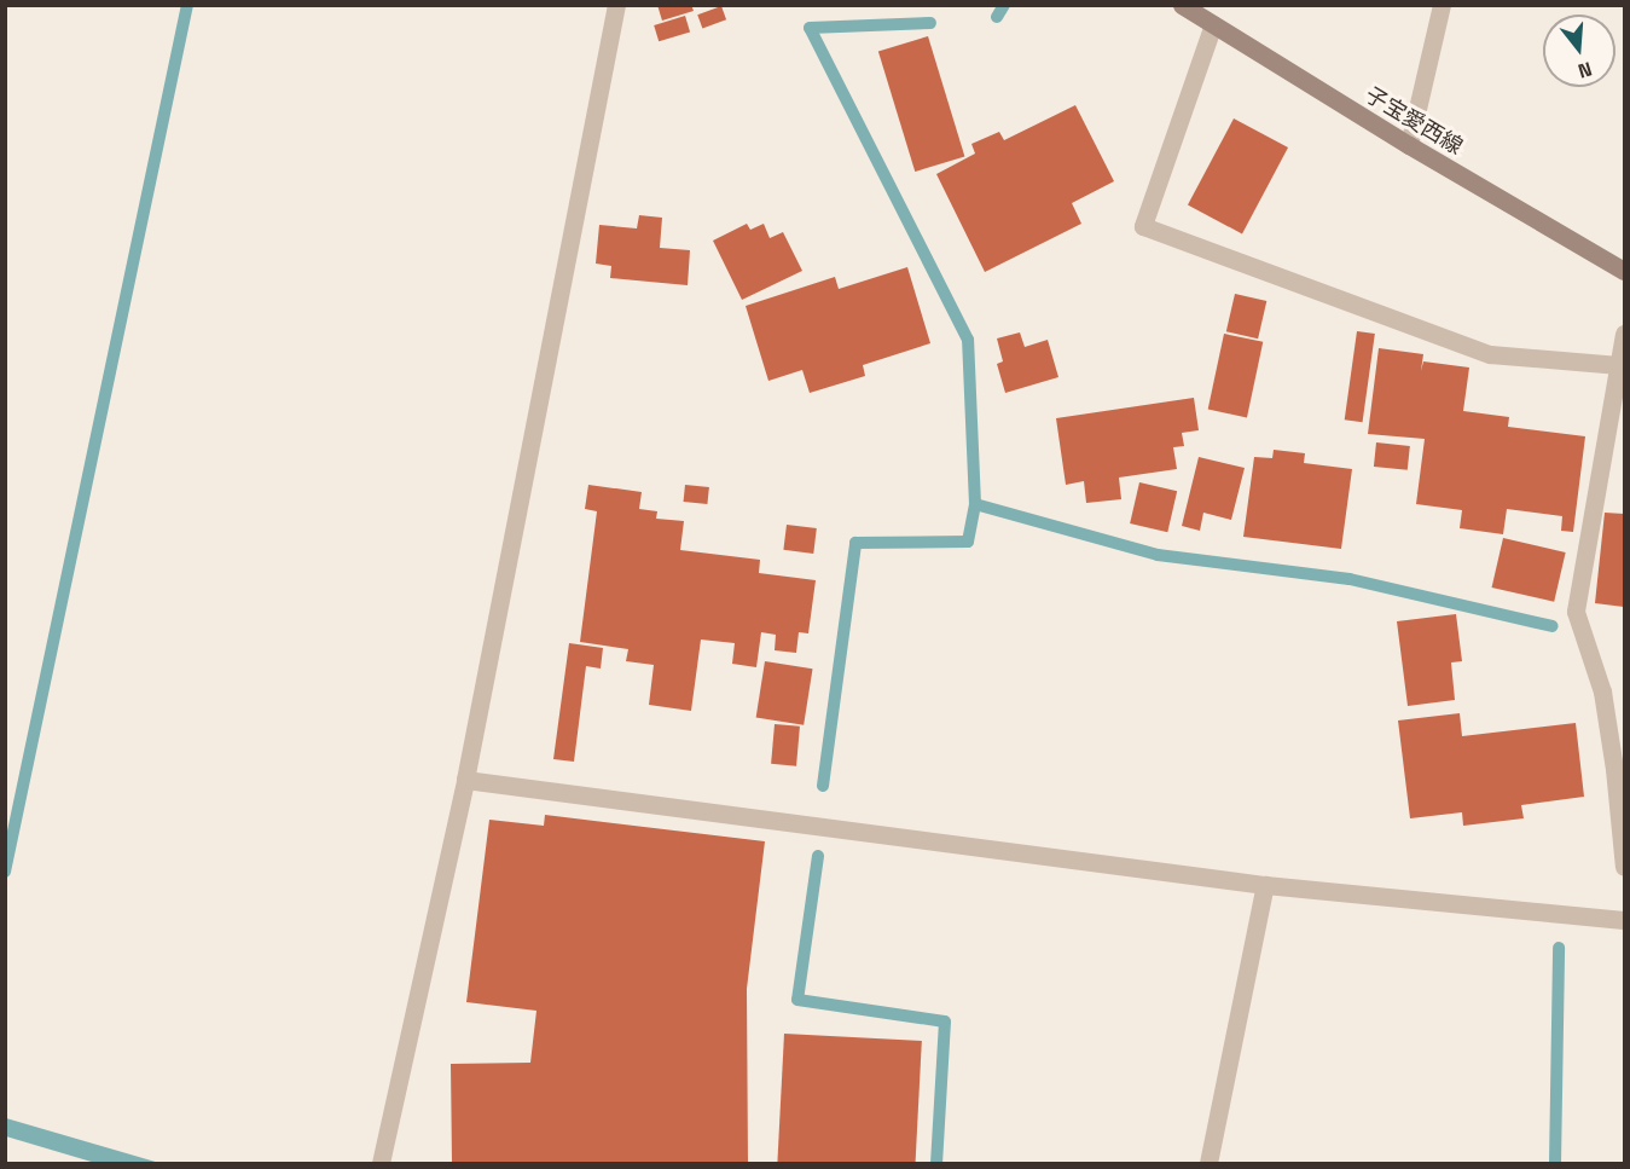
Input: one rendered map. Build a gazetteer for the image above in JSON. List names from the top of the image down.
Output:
{
  "streets": {
    "main road": ["子宝愛西線"]
  },
  "north": "bottom"
}
